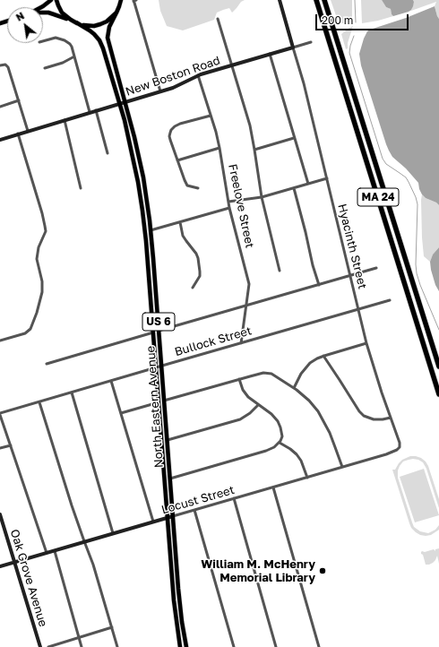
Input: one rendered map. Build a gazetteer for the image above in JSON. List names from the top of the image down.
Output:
{
  "streets": {
    "highway": ["MA 24"],
    "main road": ["US 6", "North Eastern Avenue"],
    "street": [
      "New Boston Road",
      "Freelove Street",
      "Hyacinth Street",
      "Bullock Street",
      "Locust Street",
      "Oak Grove Avenue"
    ]
  },
  "crossings": [
    ["New Boston Road", "Freelove Street"],
    ["New Boston Road", "Hyacinth Street"],
    ["New Boston Road", "US 6"],
    ["New Boston Road", "North Eastern Avenue"],
    ["Freelove Street", "Bullock Street"],
    ["Hyacinth Street", "Bullock Street"],
    ["Hyacinth Street", "Locust Street"],
    ["US 6", "North Eastern Avenue"],
    ["Bullock Street", "North Eastern Avenue"],
    ["North Eastern Avenue", "Locust Street"],
    ["Locust Street", "Oak Grove Avenue"]
  ],
  "places": ["William M. McHenry Memorial Library"],
  "scale_bar": "200 m",
  "north": "top left"
}
